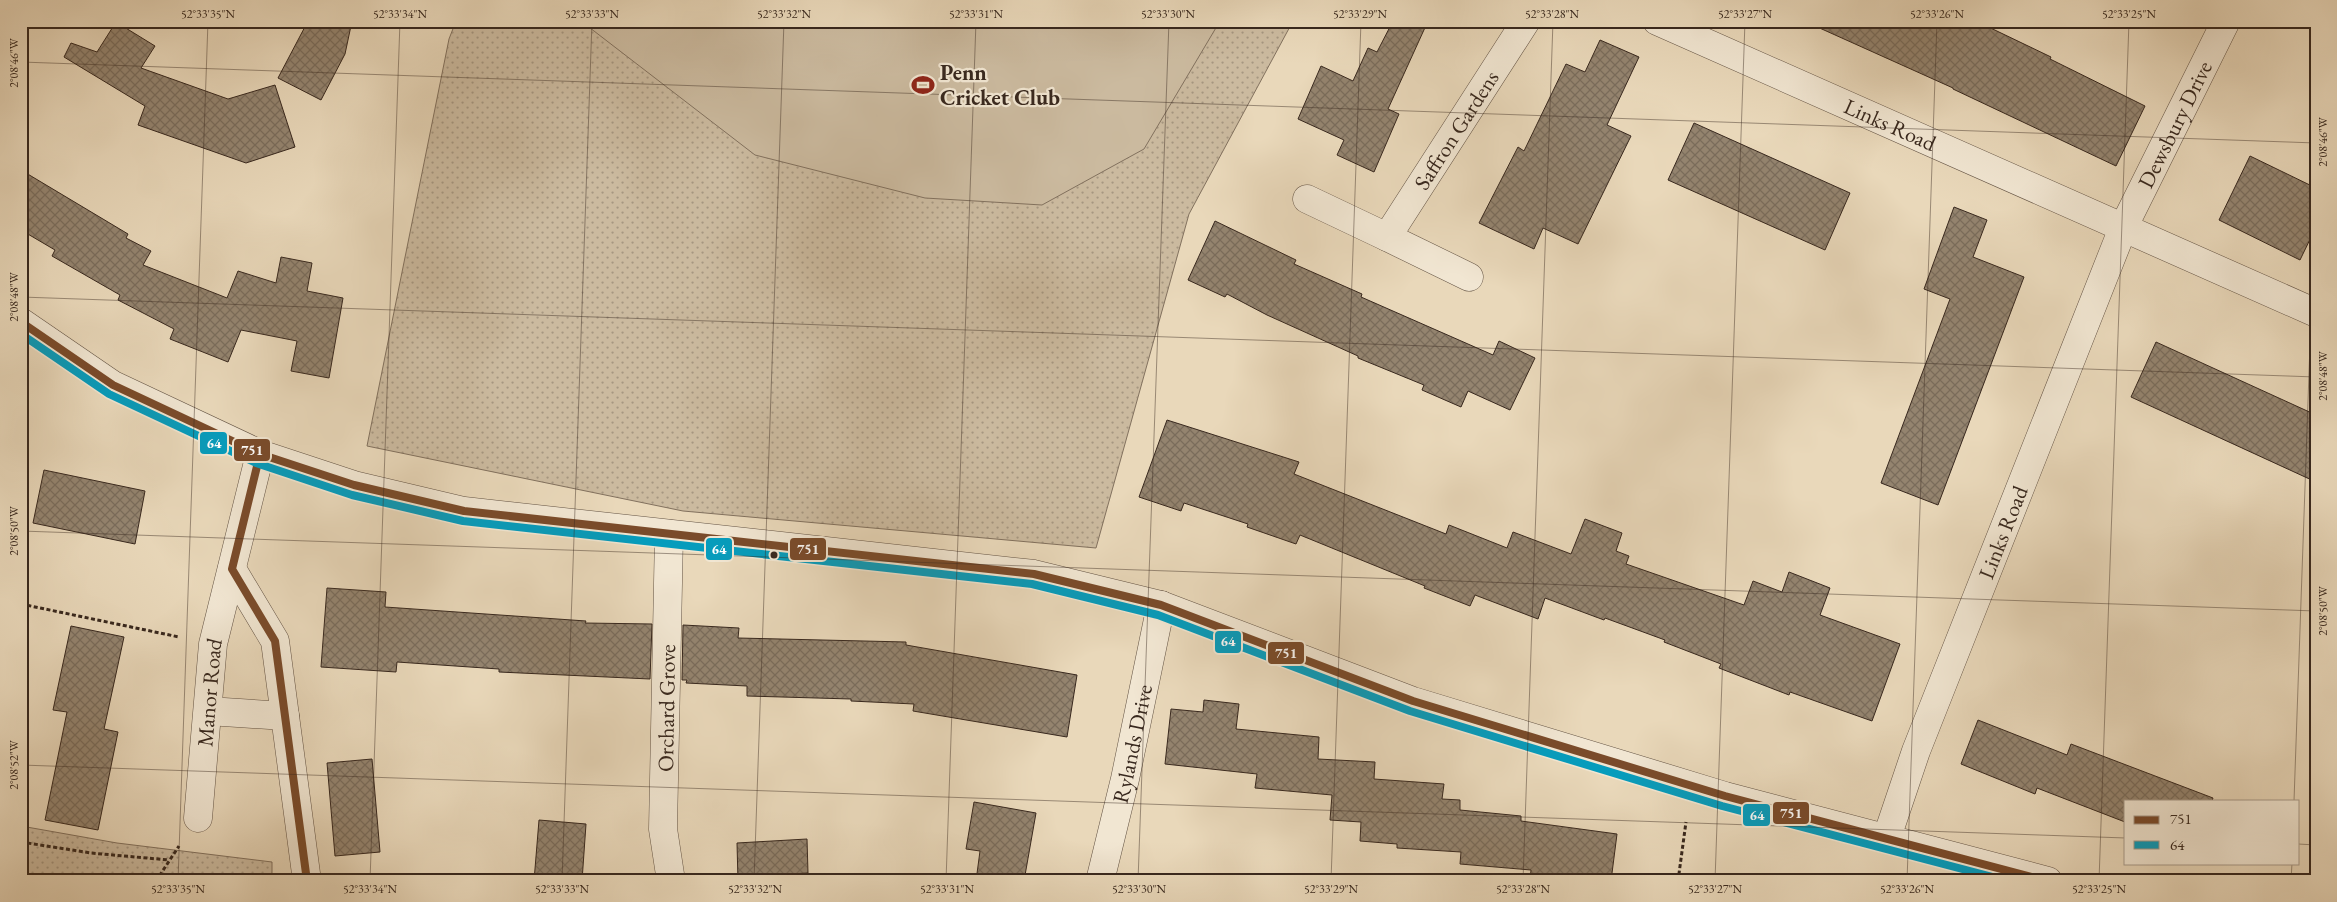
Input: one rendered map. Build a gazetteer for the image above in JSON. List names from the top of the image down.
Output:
{
  "streets": {
    "street": [
      "Links Road",
      "Dewsbury Drive",
      "Saffron Gardens",
      "Manor Road",
      "Orchard Grove",
      "Rylands Drive"
    ]
  },
  "crossings": [
    ["Links Road", "Dewsbury Drive"]
  ],
  "places": {
    "sports": ["Penn Cricket Club"]
  },
  "lines": ["transit line 751", "transit line 64"],
  "legend": ["751", "64"],
  "coordinates": [
    "52°33'35\"N",
    "52°33'34\"N",
    "52°33'33\"N",
    "52°33'32\"N",
    "52°33'31\"N",
    "52°33'30\"N",
    "52°33'29\"N",
    "52°33'28\"N",
    "52°33'27\"N",
    "52°33'26\"N",
    "52°33'25\"N",
    "2°08'46\"W",
    "2°08'48\"W",
    "2°08'50\"W",
    "2°08'52\"W"
  ]
}
